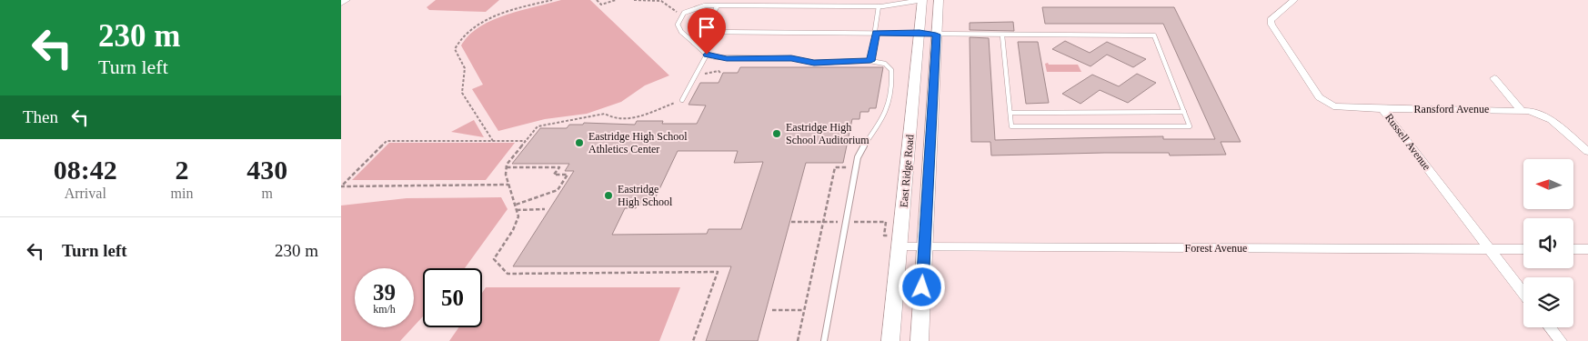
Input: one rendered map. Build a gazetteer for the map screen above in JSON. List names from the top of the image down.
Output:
{
  "streets": {
    "main road": ["East Ridge Road"],
    "street": ["Ransford Avenue", "Russell Avenue", "Forest Avenue"]
  },
  "crossings": [
    ["Ransford Avenue", "Russell Avenue"],
    ["Russell Avenue", "Forest Avenue"],
    ["East Ridge Road", "Forest Avenue"]
  ],
  "places": ["Eastridge High School Auditorium", "Eastridge High School Athletics Center", "Eastridge High School"],
  "north": "left",
  "page": {
    "turn": ["230 m", "Turn left"],
    "then": "Then",
    "eta": [
      "08:42",
      "Arrival",
      "2",
      "min",
      "430",
      "m"
    ],
    "list": [
      {
        "name": "Turn left",
        "value": "230 m"
      }
    ],
    "speed": "39 km/h",
    "limit": "50"
  }
}
